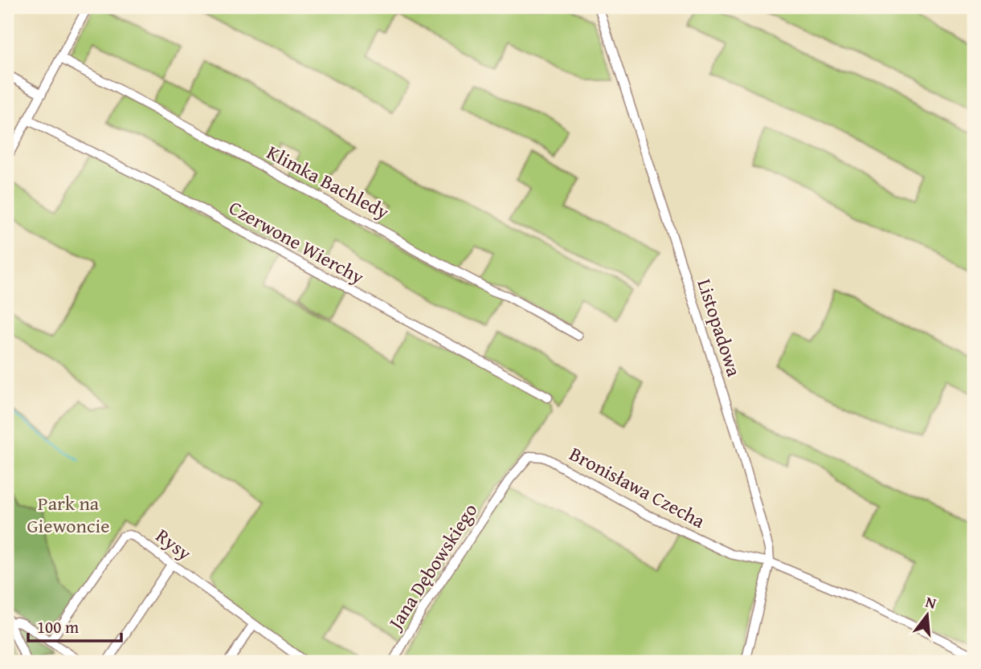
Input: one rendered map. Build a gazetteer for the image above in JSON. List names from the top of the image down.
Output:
{
  "streets": {
    "street": [
      "Klimka Bachledy",
      "Czerwone Wierchy",
      "Listopadowa",
      "Bronisława Czecha",
      "Rysy",
      "Jana Dębowskiego"
    ]
  },
  "crossings": [
    ["Listopadowa", "Bronisława Czecha"],
    ["Bronisława Czecha", "Jana Dębowskiego"]
  ],
  "parks": ["Park na Giewoncie"],
  "scale_bar": "100 m",
  "north": "top"
}
